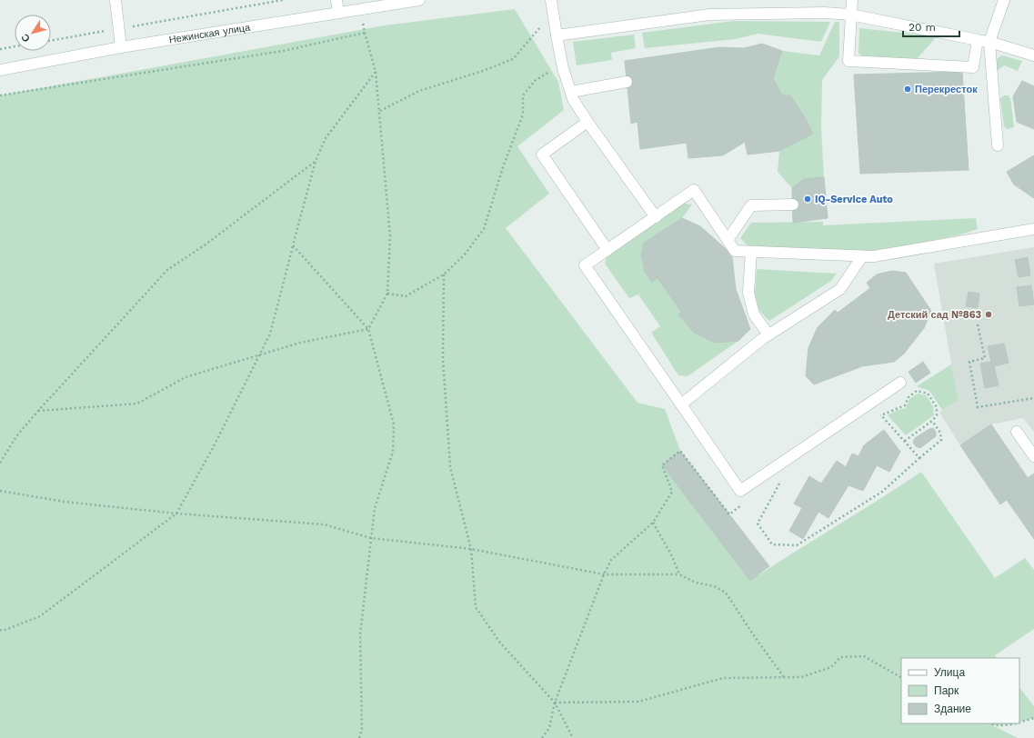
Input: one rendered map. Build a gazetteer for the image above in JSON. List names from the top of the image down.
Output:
{
  "streets": {
    "street": ["Нежинская улица"]
  },
  "places": ["Перекресток", "IQ-Service Auto", "Детский сад №863"],
  "legend": ["Улица", "Парк", "Здание"],
  "scale_bar": "20 m",
  "north": "bottom left"
}
